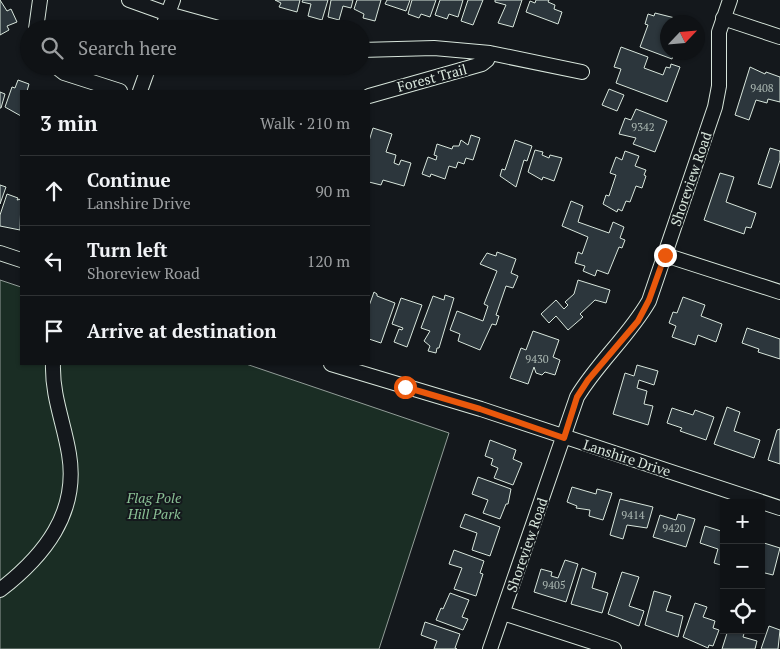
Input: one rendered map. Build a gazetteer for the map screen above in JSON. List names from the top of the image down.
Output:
{
  "streets": {
    "street": ["Forest Trail", "Shoreview Road", "Lanshire Drive"]
  },
  "crossings": [
    ["Shoreview Road", "Lanshire Drive"]
  ],
  "parks": ["Flag Pole Hill Park"],
  "house_numbers": [
    "9408",
    "9342",
    "9430",
    "9414",
    "9420",
    "9405"
  ],
  "north": "top right",
  "page": {
    "search": "Search here",
    "heading": ["3 min", "Walk · 210 m"],
    "list": [
      ["Continue", "Lanshire Drive", "90 m"],
      ["Turn left", "Shoreview Road", "120 m"],
      "Arrive at destination"
    ],
    "map_buttons": ["+", "−"]
  }
}
